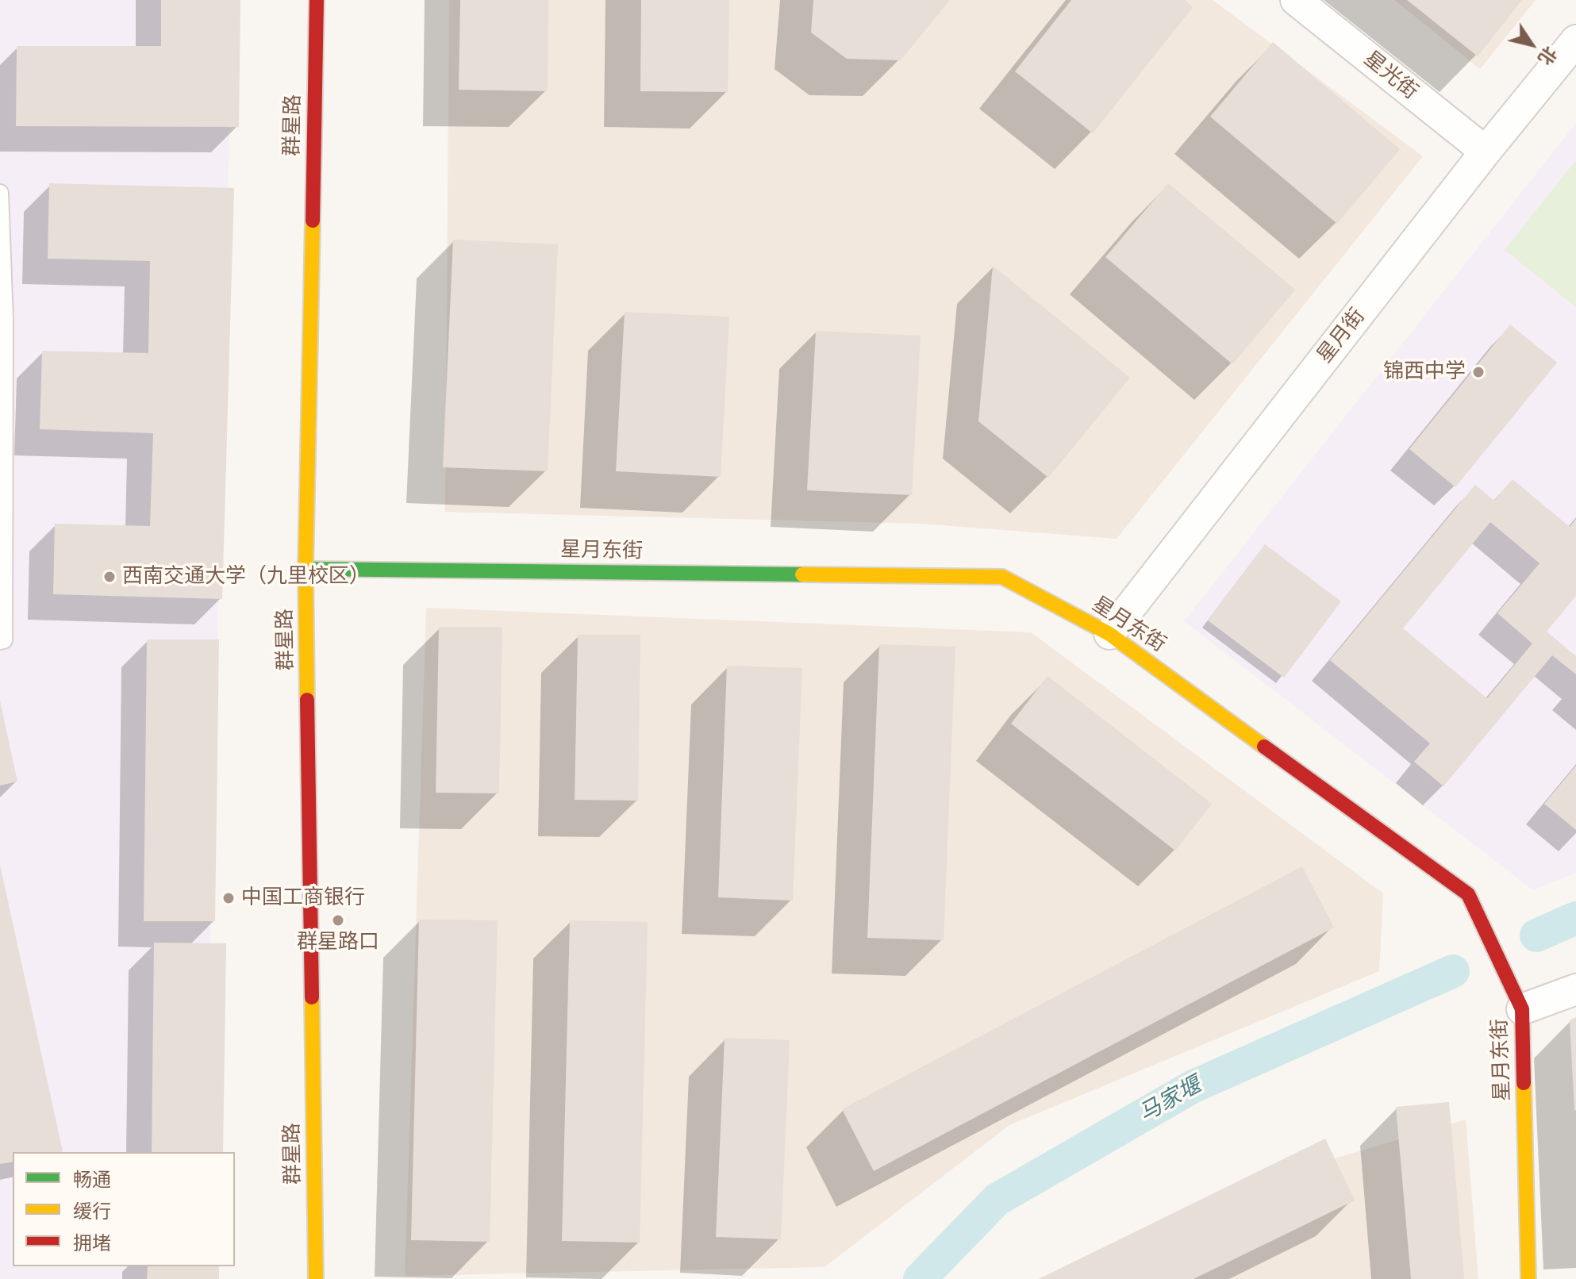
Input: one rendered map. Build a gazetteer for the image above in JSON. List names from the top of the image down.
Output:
{
  "streets": {
    "street": [
      "星光街",
      "群星路",
      "星月街",
      "星月东街"
    ]
  },
  "crossings": [
    ["星光街", "星月街"],
    ["群星路", "星月东街"],
    ["星月街", "星月东街"]
  ],
  "water": ["马家堰"],
  "places": [
    "锦西中学",
    "西南交通大学（九里校区）",
    "中国工商银行",
    "群星路口"
  ],
  "legend": ["畅通", "缓行", "拥堵"],
  "north": "bottom right"
}
